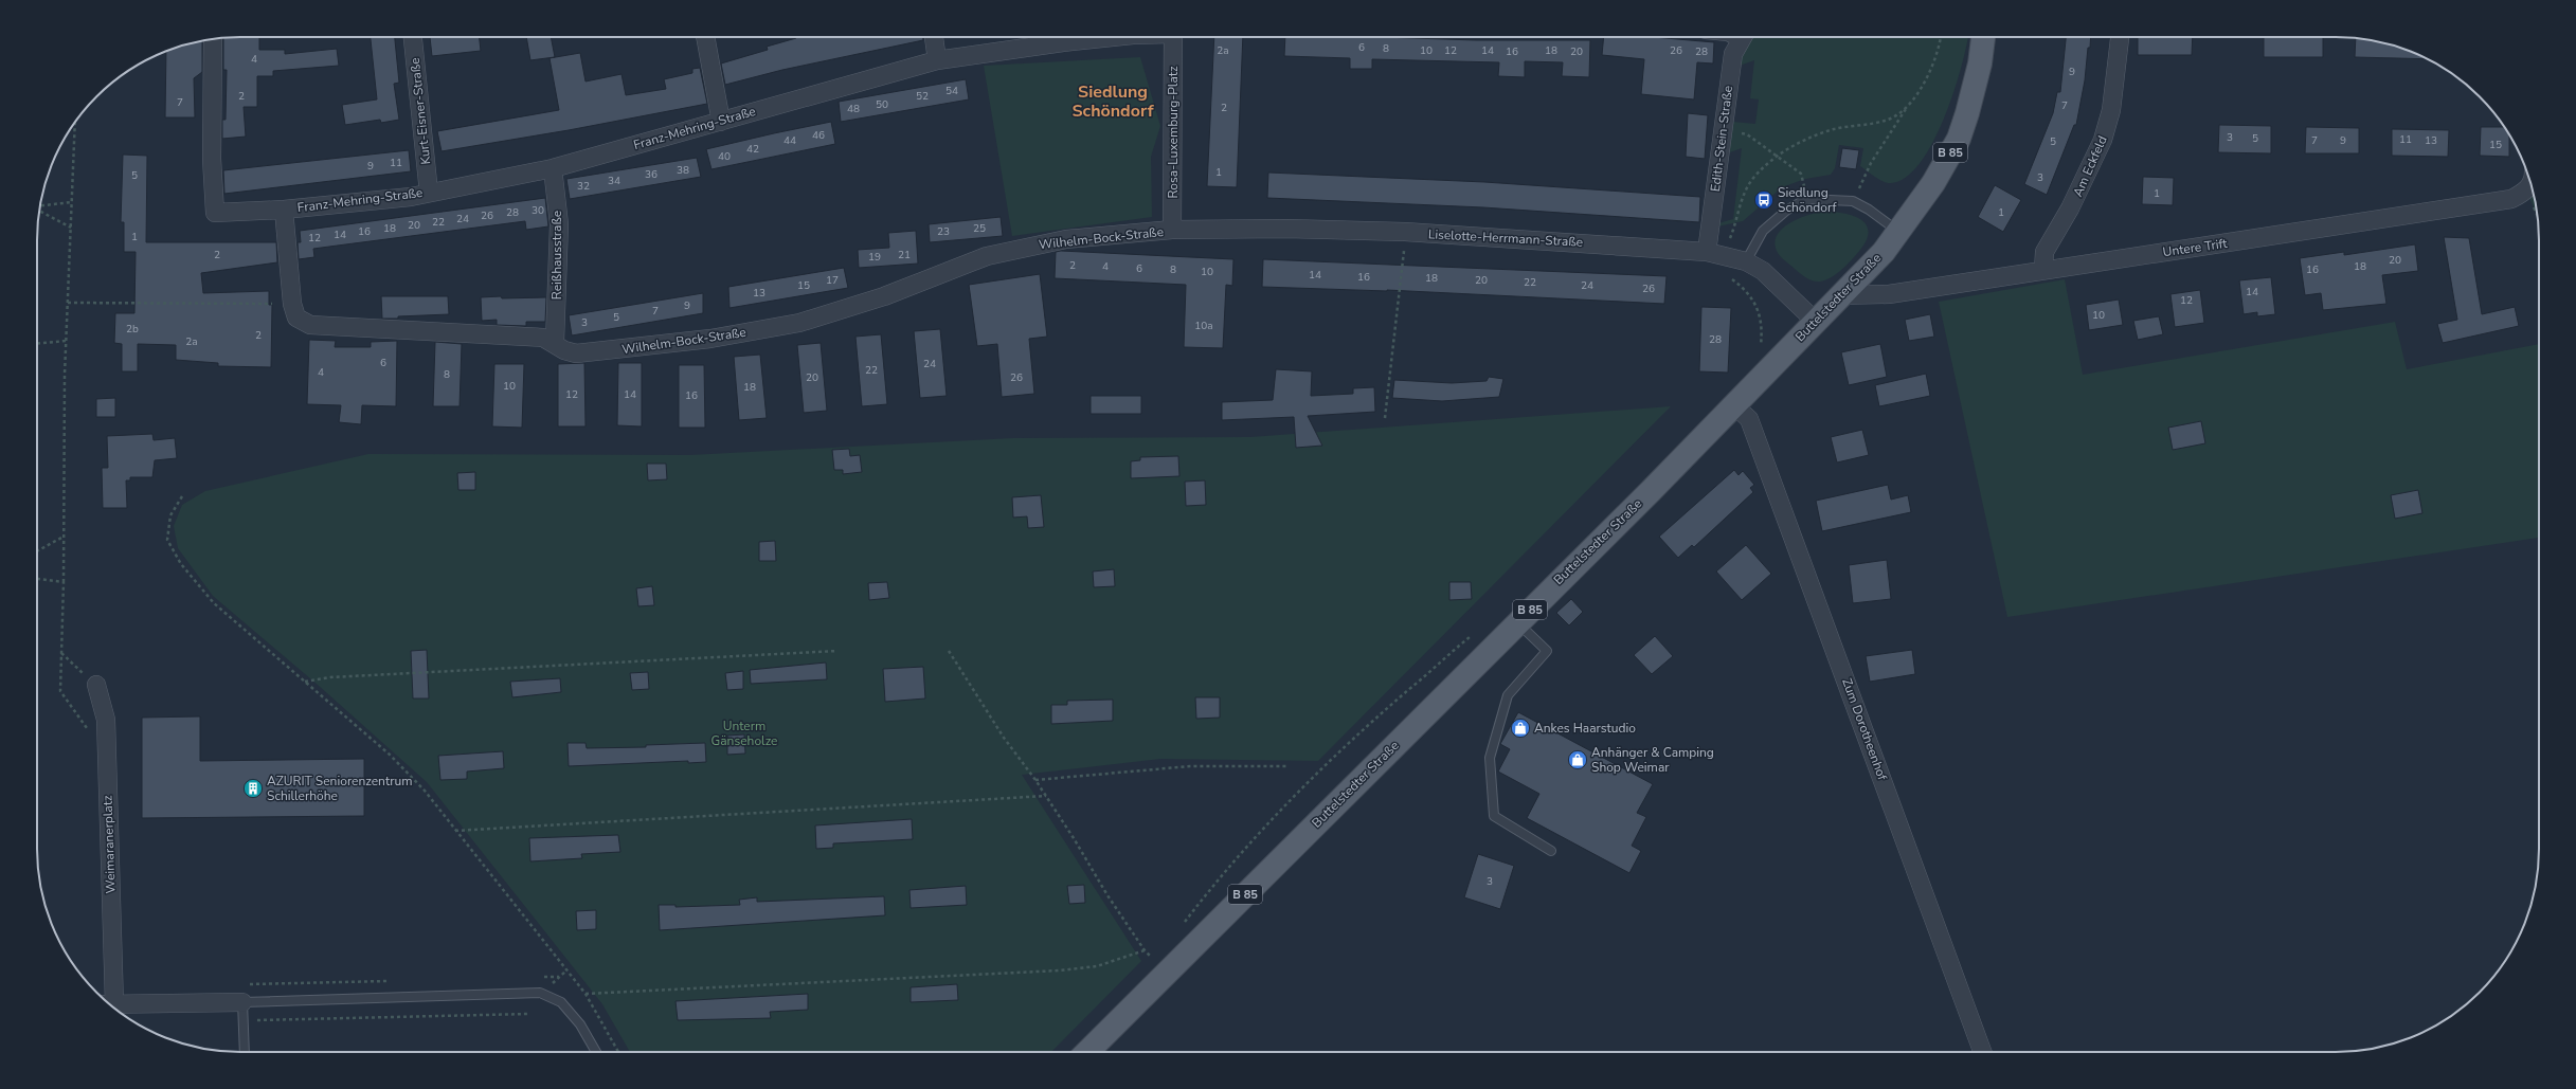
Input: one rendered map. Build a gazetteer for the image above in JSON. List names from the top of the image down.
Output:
{
  "streets": {
    "main road": ["B 85", "Buttelstedter Straße"],
    "street": [
      "Kurt-Eisner-Straße",
      "Franz-Mehring-Straße",
      "Rosa-Luxemburg-Platz",
      "Edith-Stein-Straße",
      "Am Eckfeld",
      "Wilhelm-Bock-Straße",
      "Liselotte-Herrmann-Straße",
      "Untere Trift",
      "Reißhausstraße",
      "Zum Dorotheenhof",
      "Weimaranerplatz"
    ]
  },
  "crossings": [
    ["Kurt-Eisner-Straße", "Franz-Mehring-Straße"],
    ["Franz-Mehring-Straße", "Wilhelm-Bock-Straße"],
    ["Franz-Mehring-Straße", "Reißhausstraße"],
    ["Rosa-Luxemburg-Platz", "Wilhelm-Bock-Straße"],
    ["Rosa-Luxemburg-Platz", "Liselotte-Herrmann-Straße"],
    ["Edith-Stein-Straße", "Liselotte-Herrmann-Straße"],
    ["Am Eckfeld", "Untere Trift"],
    ["Wilhelm-Bock-Straße", "Liselotte-Herrmann-Straße"],
    ["Wilhelm-Bock-Straße", "Reißhausstraße"],
    ["Liselotte-Herrmann-Straße", "Buttelstedter Straße"],
    ["Untere Trift", "Buttelstedter Straße"],
    ["Buttelstedter Straße", "Zum Dorotheenhof"]
  ],
  "districts": ["Siedlung Schöndorf"],
  "parks": ["Unterm Gänseholze"],
  "places": {
    "bus stop": ["Siedlung Schöndorf"],
    "shop": ["Ankes Haarstudio", "Anhänger & Camping Shop Weimar"],
    "building": ["AZURIT Seniorenzentrum Schillerhöhe"]
  },
  "house_numbers": [
    "6",
    "8",
    "2a",
    "10",
    "12",
    "14",
    "18",
    "26",
    "16",
    "20",
    "28",
    "4",
    "9",
    "54",
    "2",
    "52",
    "7",
    "50",
    "7",
    "2",
    "48",
    "46",
    "3",
    "5",
    "11",
    "44",
    "7",
    "9",
    "13",
    "5",
    "15",
    "42",
    "40",
    "11",
    "9",
    "38",
    "1",
    "36",
    "5",
    "3",
    "34",
    "32",
    "1",
    "30",
    "28",
    "1",
    "26",
    "24",
    "22",
    "20",
    "18",
    "25",
    "16",
    "23",
    "14",
    "1",
    "12",
    "2",
    "21",
    "19",
    "20",
    "2",
    "4",
    "18",
    "6",
    "8",
    "16",
    "10",
    "14",
    "16",
    "18",
    "17",
    "20",
    "22",
    "15",
    "24",
    "26",
    "14",
    "13",
    "12",
    "9",
    "7",
    "10",
    "5",
    "3",
    "10a",
    "2b",
    "2",
    "28",
    "2a",
    "6",
    "24",
    "22",
    "4",
    "8",
    "20",
    "26",
    "10",
    "18",
    "12",
    "14",
    "16",
    "3"
  ]
}
